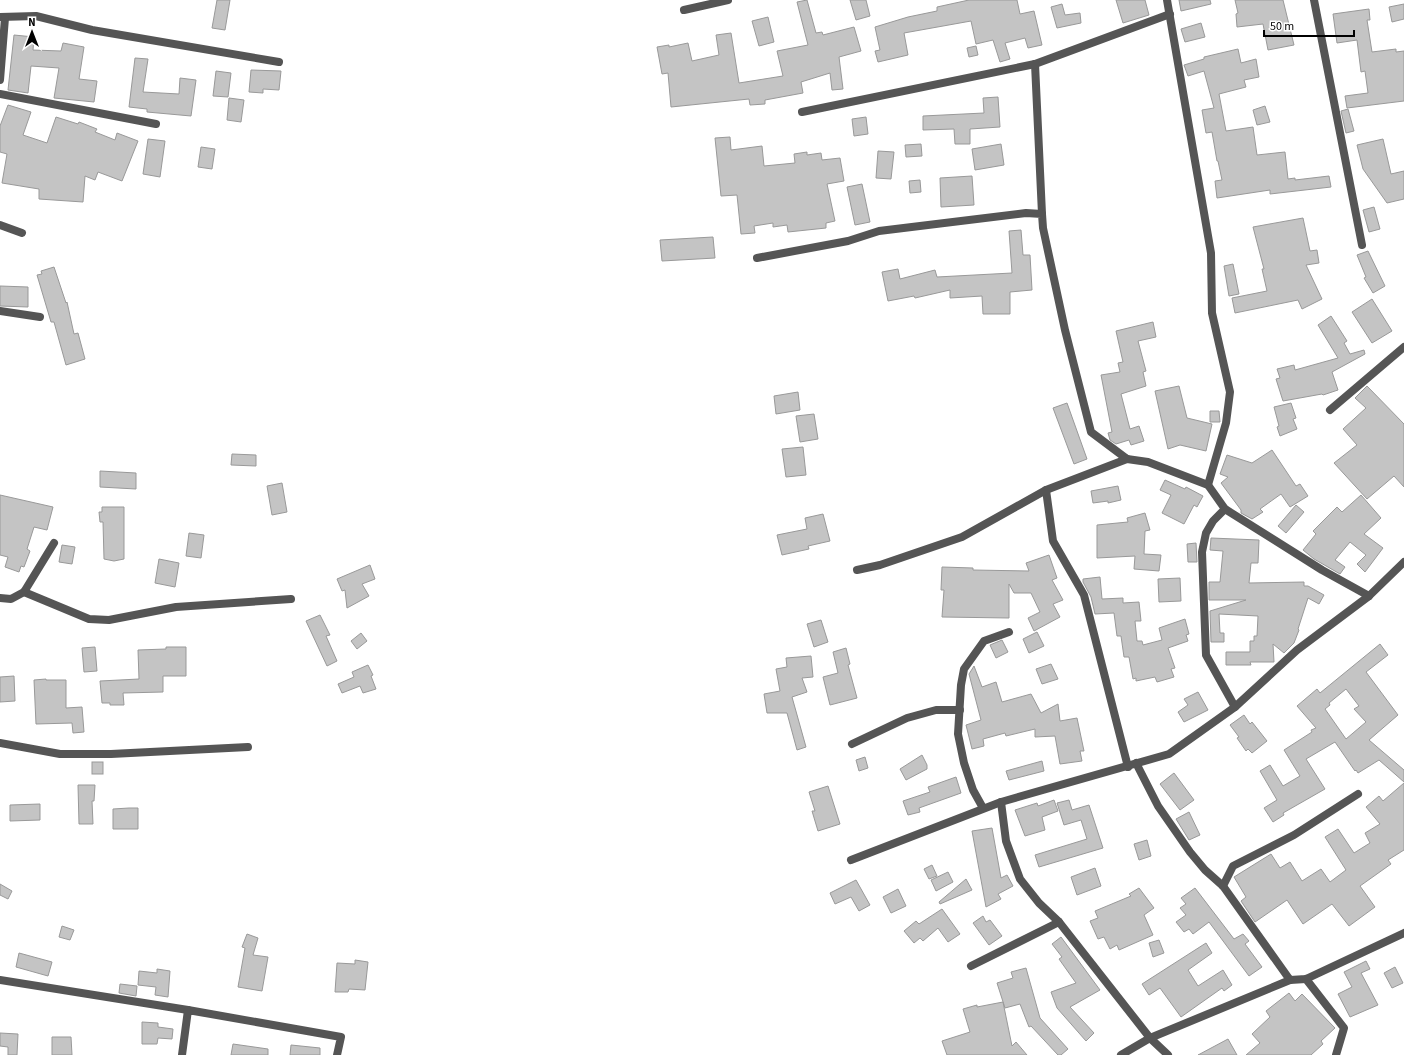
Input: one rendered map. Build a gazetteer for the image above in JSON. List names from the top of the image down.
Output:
{
  "scale_bar": "50 m",
  "north": "top"
}
